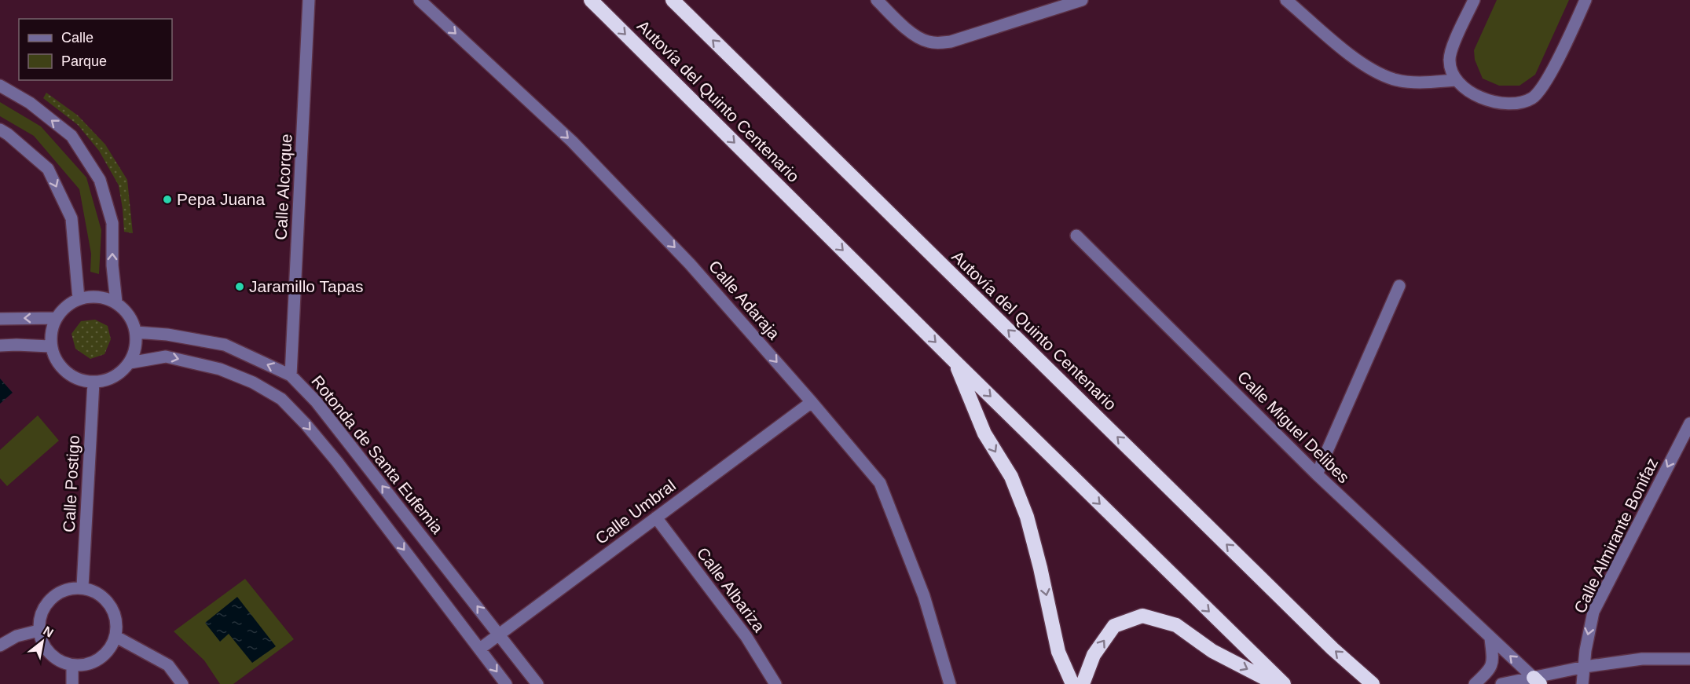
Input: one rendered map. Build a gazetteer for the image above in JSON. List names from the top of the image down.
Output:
{
  "streets": {
    "highway": ["Autovía del Quinto Centenario"],
    "street": [
      "Calle Alcorque",
      "Calle Adaraja",
      "Calle Miguel Delibes",
      "Rotonda de Santa Eufemia",
      "Calle Postigo",
      "Calle Umbral",
      "Calle Almirante Bonifaz",
      "Calle Albariza"
    ]
  },
  "crossings": [
    ["Calle Alcorque", "Rotonda de Santa Eufemia"],
    ["Calle Adaraja", "Calle Umbral"],
    ["Rotonda de Santa Eufemia", "Calle Postigo"],
    ["Rotonda de Santa Eufemia", "Calle Umbral"],
    ["Calle Umbral", "Calle Albariza"]
  ],
  "one_way": ["Calle Adaraja", "Calle Almirante Bonifaz"],
  "places": ["Pepa Juana", "Jaramillo Tapas"],
  "legend": ["Calle", "Parque"],
  "north": "top right"
}
